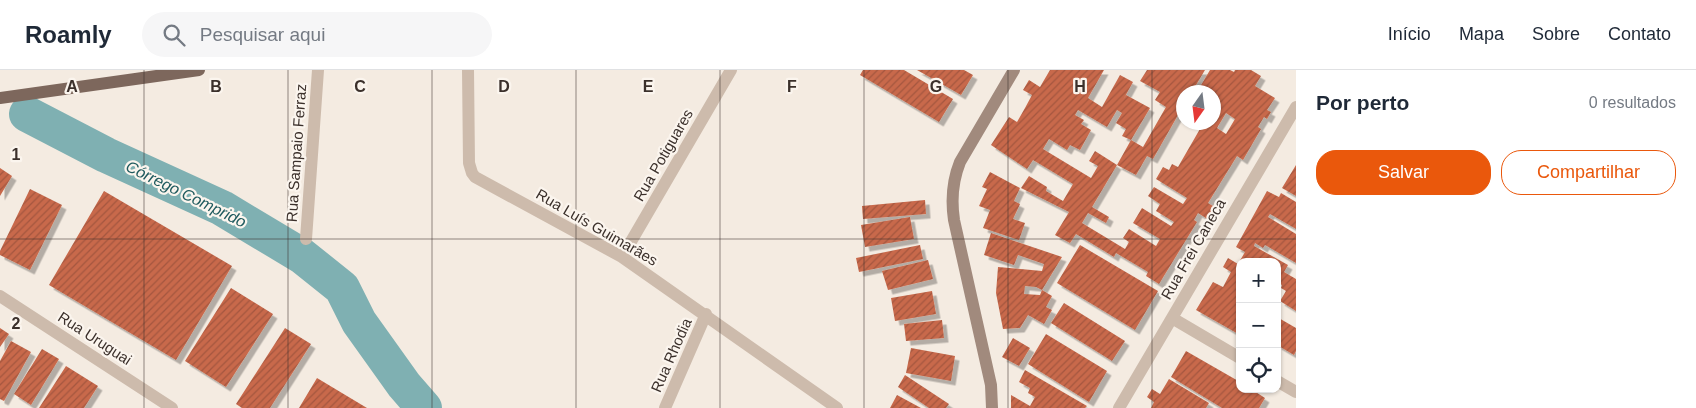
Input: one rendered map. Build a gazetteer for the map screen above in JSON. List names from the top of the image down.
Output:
{
  "streets": {
    "street": [
      "Rua Sampaio Ferraz",
      "Rua Potiguares",
      "Rua Luís Guimarães",
      "Rua Frei Caneca",
      "Rua Uruguai",
      "Rua Rhodia"
    ]
  },
  "crossings": [
    ["Rua Potiguares", "Rua Luís Guimarães"],
    ["Rua Luís Guimarães", "Rua Rhodia"]
  ],
  "water": ["Córrego Comprido"],
  "north": "bottom",
  "page": {
    "header": "Roamly",
    "search": "Pesquisar aqui",
    "nav": [
      "Início",
      "Mapa",
      "Sobre",
      "Contato"
    ],
    "heading": ["Por perto", "0 resultados"],
    "buttons": ["Salvar", "Compartilhar"],
    "map_buttons": ["+", "−"]
  },
  "grid": {
    "columns": [
      "A",
      "B",
      "C",
      "D",
      "E",
      "F",
      "G",
      "H"
    ],
    "rows": ["1", "2"]
  }
}
